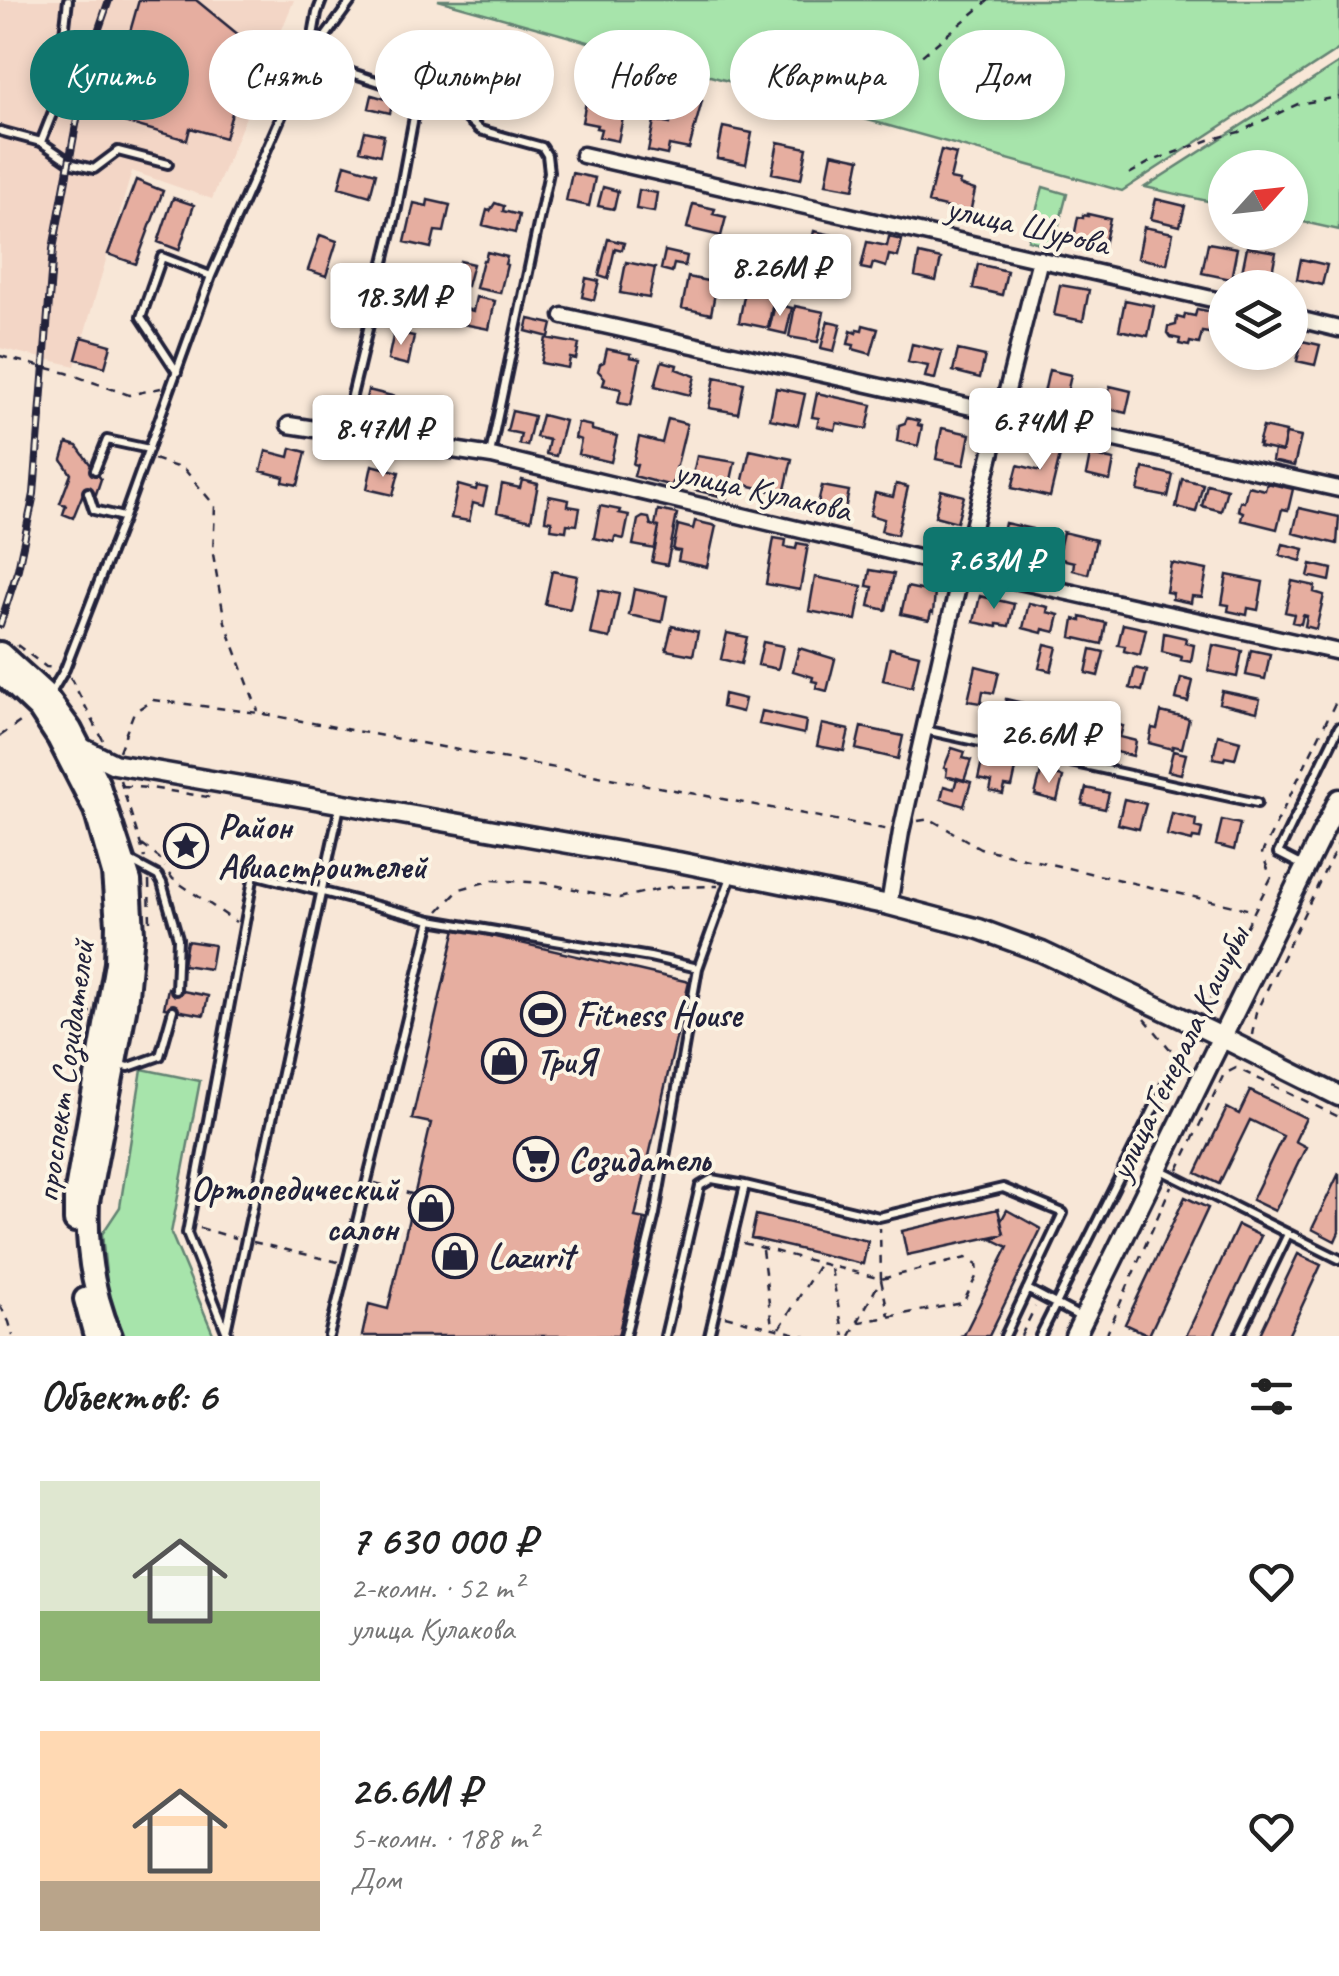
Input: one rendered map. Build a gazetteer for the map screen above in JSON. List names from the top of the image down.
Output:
{
  "streets": {
    "main road": ["проспект Созидателей"],
    "street": ["улица Шурова", "улица Кулакова", "улица Генерала Кашубы"]
  },
  "places": {
    "place": ["Район Авиастроителей"],
    "sports": ["Fitness House"],
    "shop": ["ТриЯ", "Ортопедический салон", "Lazurit"],
    "supermarket": ["Созидатель"]
  },
  "north": "top right",
  "page": {
    "chip": [
      "Купить",
      "Снять",
      "Фильтры",
      "Новое",
      "Квартира",
      "Дом"
    ],
    "price": [
      "8.26M ₽",
      "18.3M ₽",
      "6.74M ₽",
      "8.47M ₽",
      "7.63M ₽",
      "26.6M ₽"
    ],
    "heading": "Объектов: 6",
    "list": [
      {
        "name": "7 630 000 ₽",
        "note": "2-комн. · 52 m² · улица Кулакова"
      },
      {
        "name": "26.6M ₽",
        "note": "5-комн. · 188 m² · Дом"
      }
    ]
  }
}
